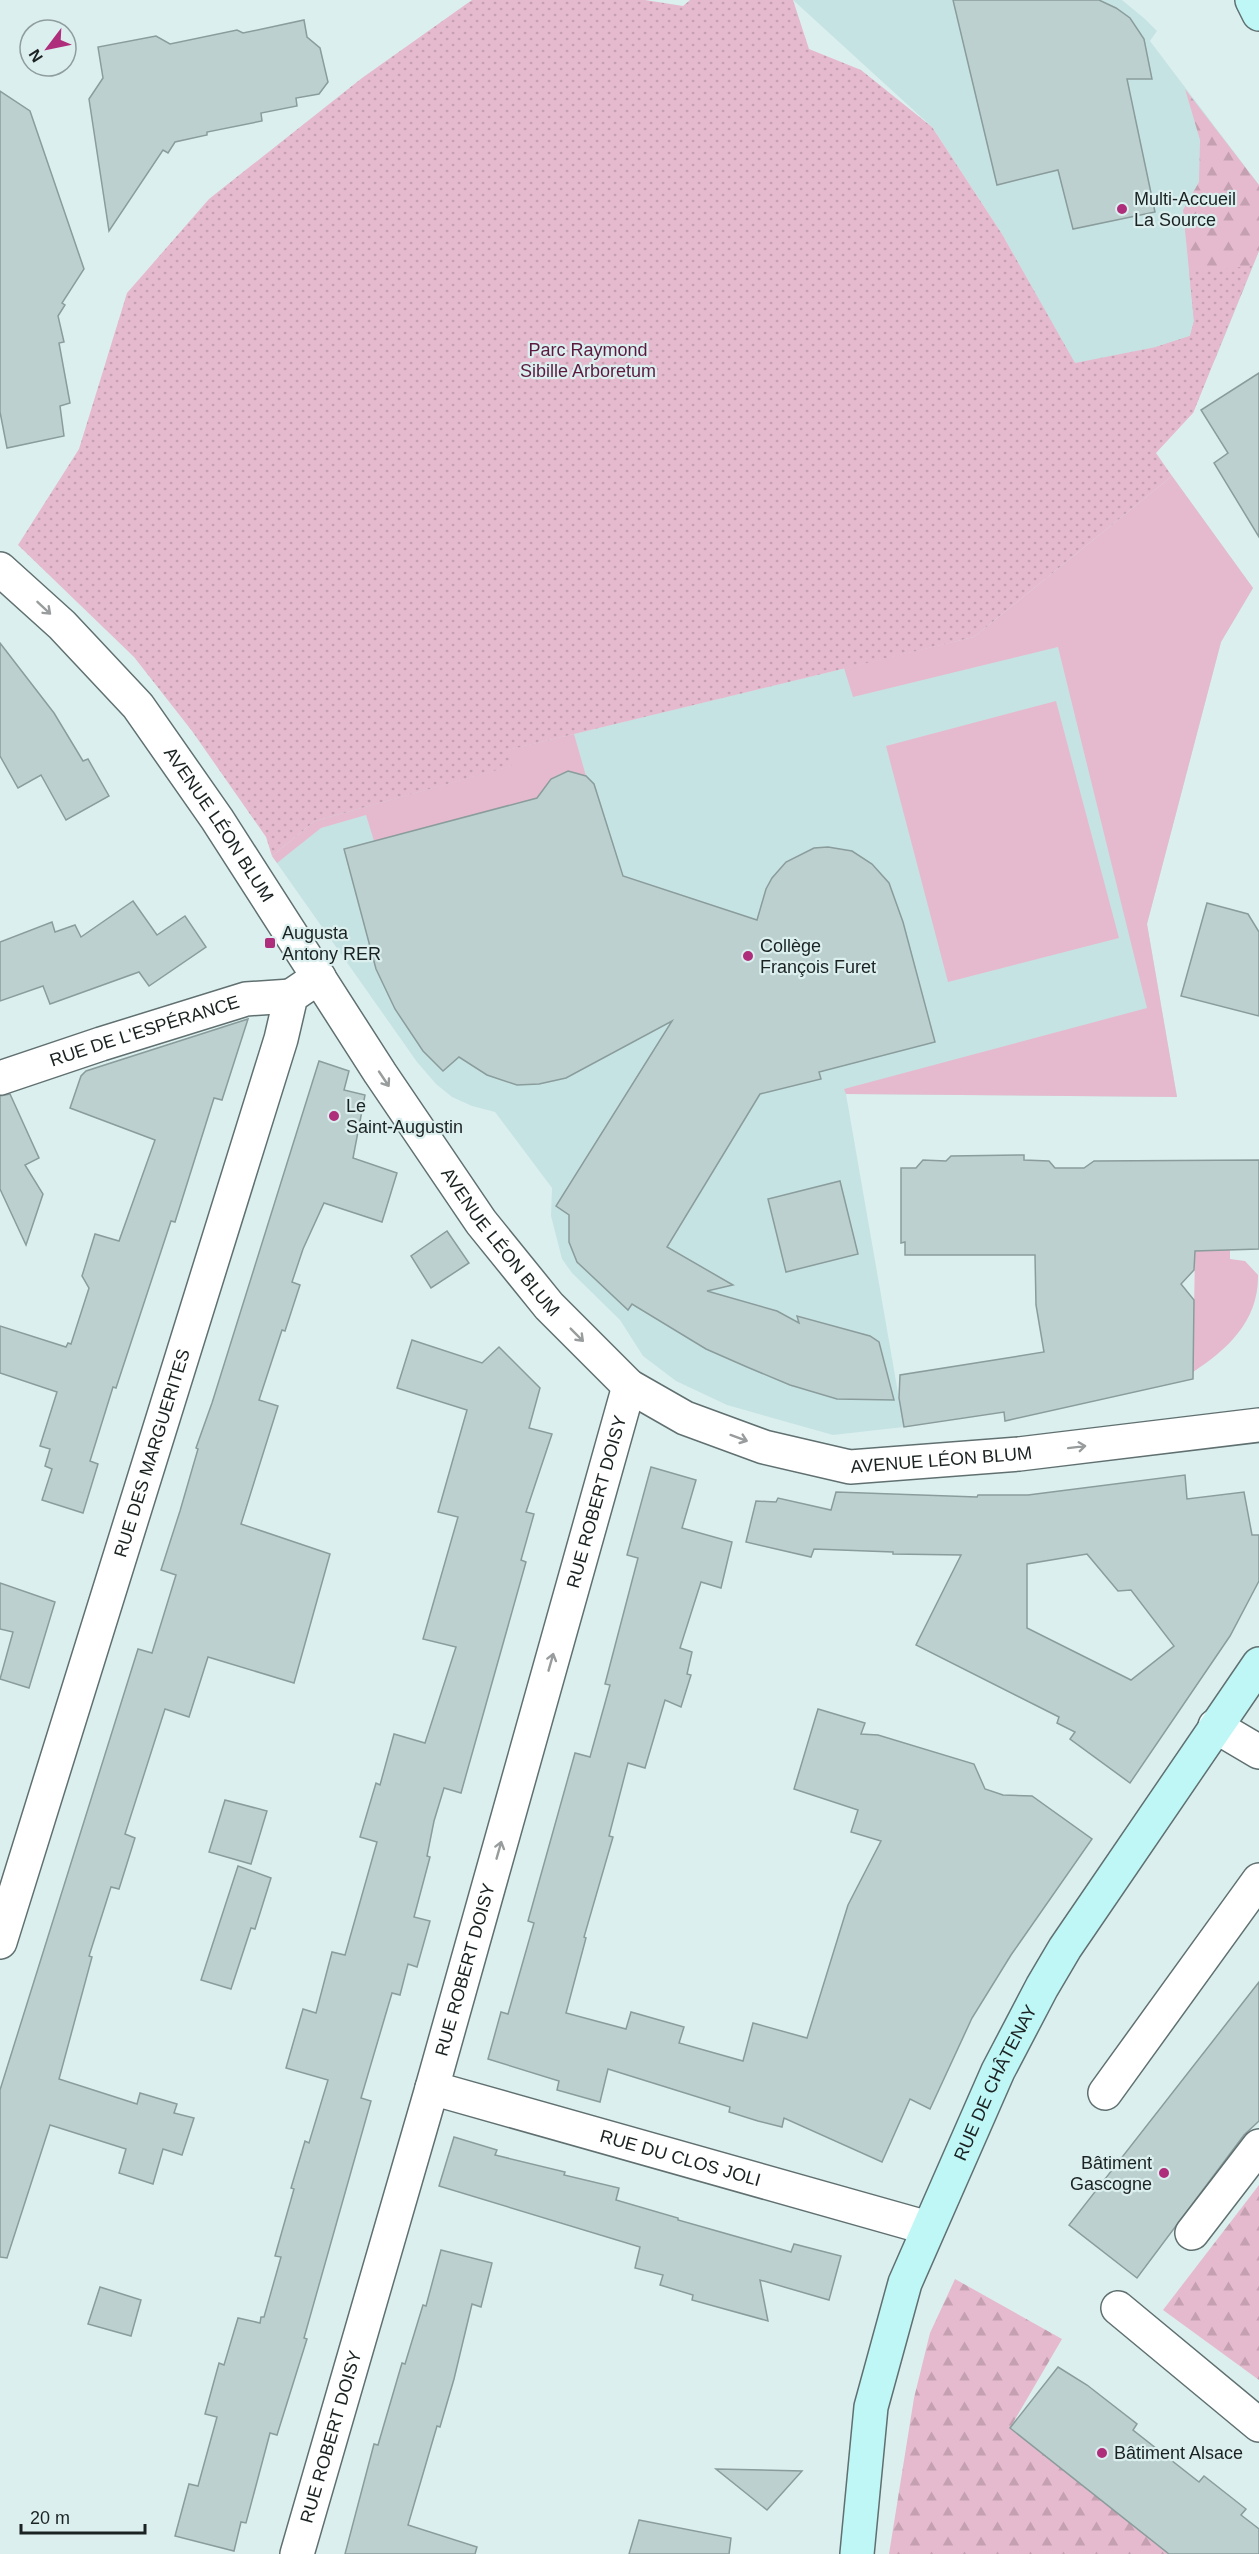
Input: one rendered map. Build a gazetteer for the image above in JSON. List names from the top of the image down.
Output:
{
  "streets": {
    "main road": ["RUE DE CHÂTENAY"],
    "street": [
      "AVENUE LÉON BLUM",
      "RUE DE L'ESPÉRANCE",
      "RUE DES MARGUERITES",
      "RUE ROBERT DOISY",
      "RUE DU CLOS JOLI"
    ]
  },
  "crossings": [
    ["AVENUE LÉON BLUM", "RUE ROBERT DOISY"],
    ["RUE DE L'ESPÉRANCE", "RUE DES MARGUERITES"],
    ["RUE ROBERT DOISY", "RUE DU CLOS JOLI"],
    ["RUE DE CHÂTENAY", "RUE DU CLOS JOLI"]
  ],
  "one_way": ["AVENUE LÉON BLUM", "RUE ROBERT DOISY"],
  "parks": ["Parc Raymond Sibille Arboretum"],
  "places": {
    "other": [
      "Multi-Accueil La Source",
      "Collège François Furet",
      "Le Saint-Augustin",
      "Bâtiment Gascogne",
      "Bâtiment Alsace"
    ],
    "transit": ["Augusta Antony RER"]
  },
  "scale_bar": "20 m",
  "north": "bottom left"
}
